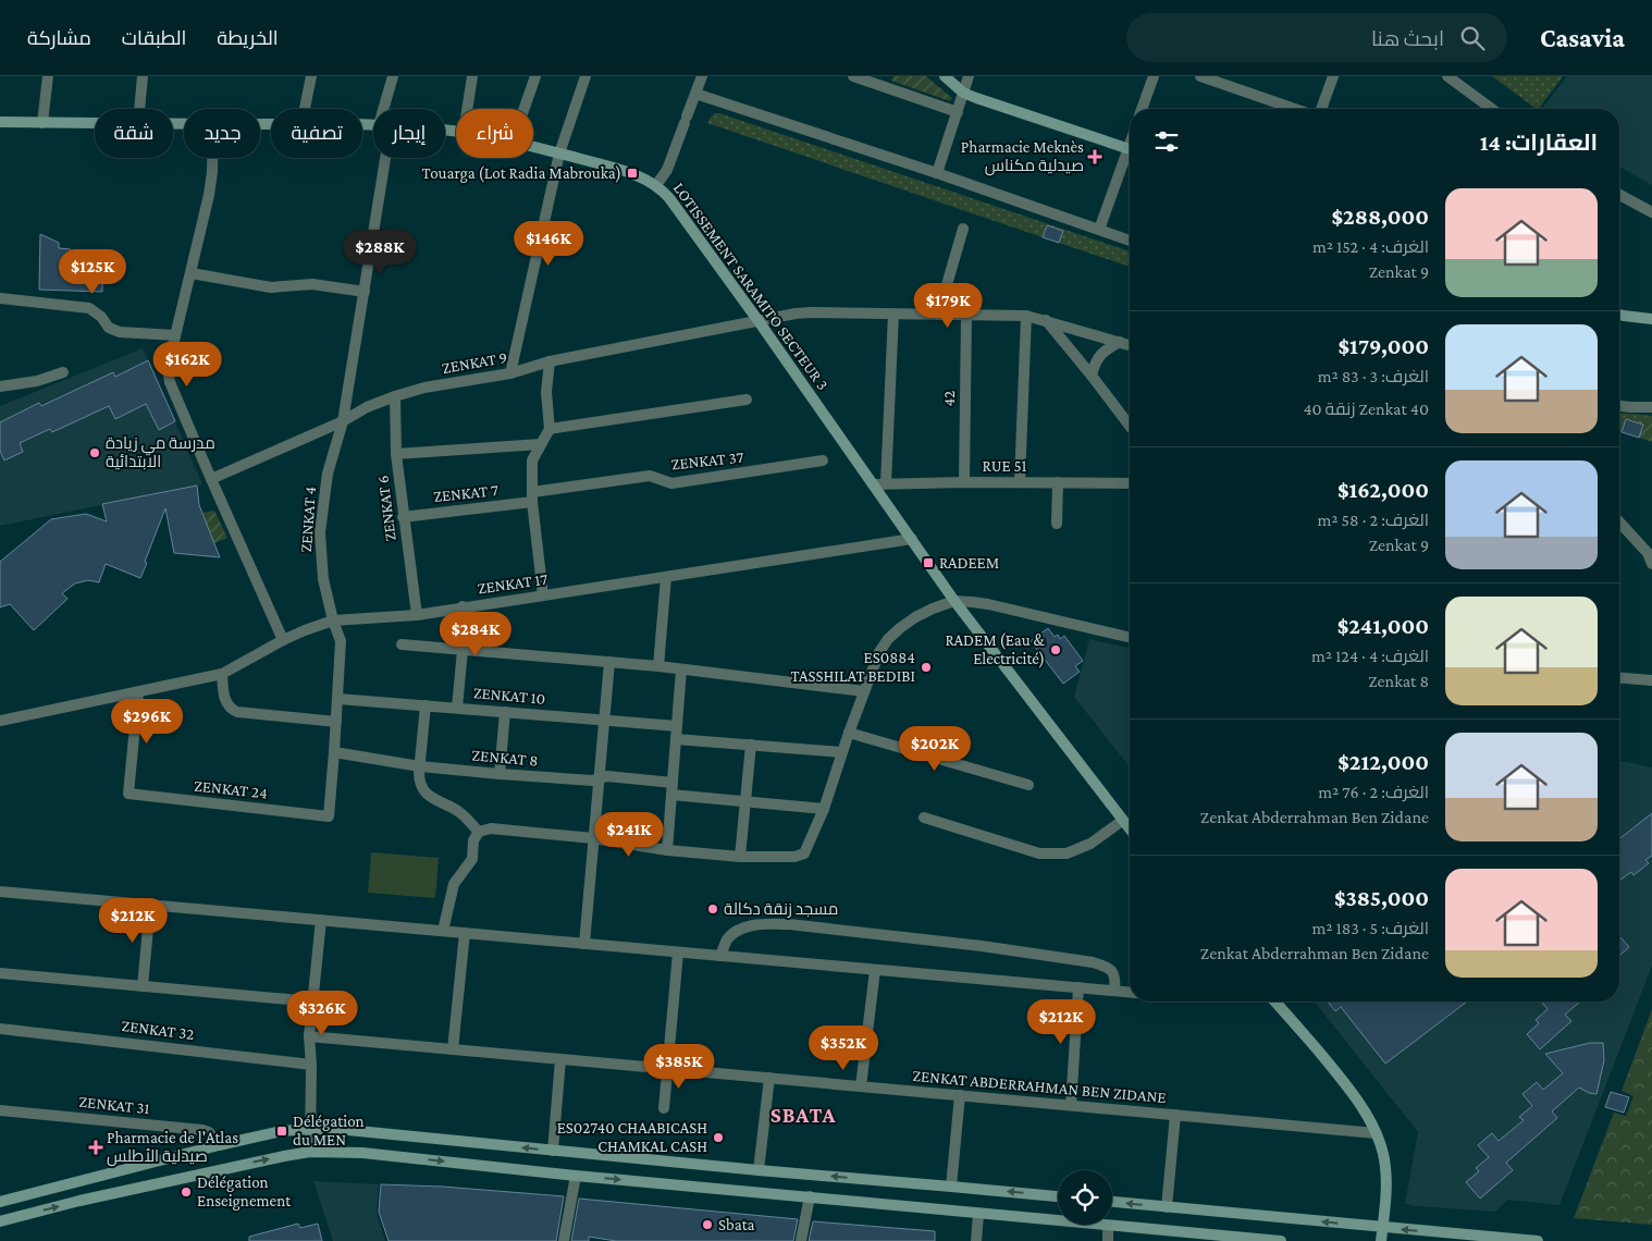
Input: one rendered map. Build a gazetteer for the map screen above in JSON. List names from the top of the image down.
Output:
{
  "streets": {
    "main road": ["LOTISSEMENT SARAMITO SECTEUR 3"],
    "street": [
      "ZENKAT 9",
      "42",
      "ZENKAT 37",
      "RUE 51",
      "ZENKAT 7",
      "ZENKAT 6",
      "ZENKAT 4",
      "ZENKAT 17",
      "ZENKAT 10",
      "ZENKAT 8",
      "ZENKAT 24",
      "ZENKAT 32",
      "ZENKAT ABDERRAHMAN BEN ZIDANE",
      "ZENKAT 31"
    ]
  },
  "crossings": [
    ["LOTISSEMENT SARAMITO SECTEUR 3", "ZENKAT 9"],
    ["LOTISSEMENT SARAMITO SECTEUR 3", "RUE 51"],
    ["LOTISSEMENT SARAMITO SECTEUR 3", "ZENKAT 17"],
    ["ZENKAT 9", "42"],
    ["ZENKAT 9", "ZENKAT 6"],
    ["ZENKAT 9", "ZENKAT 4"],
    ["42", "RUE 51"],
    ["ZENKAT 37", "ZENKAT 7"],
    ["ZENKAT 7", "ZENKAT 6"],
    ["ZENKAT 6", "ZENKAT 17"],
    ["ZENKAT 4", "ZENKAT 17"],
    ["ZENKAT 4", "ZENKAT 10"],
    ["ZENKAT 4", "ZENKAT 8"],
    ["ZENKAT 4", "ZENKAT 24"],
    ["ZENKAT 17", "ZENKAT 24"]
  ],
  "districts": ["SBATA"],
  "places": {
    "health": ["Pharmacie Meknès صيدلية مكناس", "Pharmacie de l'Atlas صيدلية الأطلس"],
    "transit": ["Touarga (Lot Radia Mabrouka)", "RADEEM", "Délégation du MEN"],
    "other": [
      "مدرسة مي زيادة الابتدائية",
      "RADEM (Eau & Electricité)",
      "ES0884 TASSHILAT BEDIBI",
      "مسجد زنقة دكالة",
      "ES02740 CHAABICASH CHAMKAL CASH",
      "Délégation Enseignement",
      "Sbata"
    ]
  },
  "page": {
    "header": "Casavia",
    "search": "ابحث هنا",
    "nav": ["الخريطة", "الطبقات", "مشاركة"],
    "chip": [
      "شراء",
      "إيجار",
      "تصفية",
      "جديد",
      "شقة"
    ],
    "heading": "العقارات: 14",
    "list": [
      {
        "name": "$288,000",
        "note": "الغرف: 4 · 152 m² · Zenkat 9"
      },
      {
        "name": "$179,000",
        "note": "الغرف: 3 · 83 m² · Zenkat 40 زنقة 40"
      },
      {
        "name": "$162,000",
        "note": "الغرف: 2 · 58 m² · Zenkat 9"
      },
      {
        "name": "$241,000",
        "note": "الغرف: 4 · 124 m² · Zenkat 8"
      },
      {
        "name": "$212,000",
        "note": "الغرف: 2 · 76 m² · Zenkat Abderrahman Ben Zidane"
      },
      {
        "name": "$385,000",
        "note": "الغرف: 5 · 183 m² · Zenkat Abderrahman Ben Zidane"
      }
    ],
    "price": [
      "$146K",
      "$288K",
      "$125K",
      "$179K",
      "$162K",
      "$284K",
      "$296K",
      "$202K",
      "$241K",
      "$212K",
      "$326K",
      "$212K",
      "$352K",
      "$385K"
    ]
  }
}
